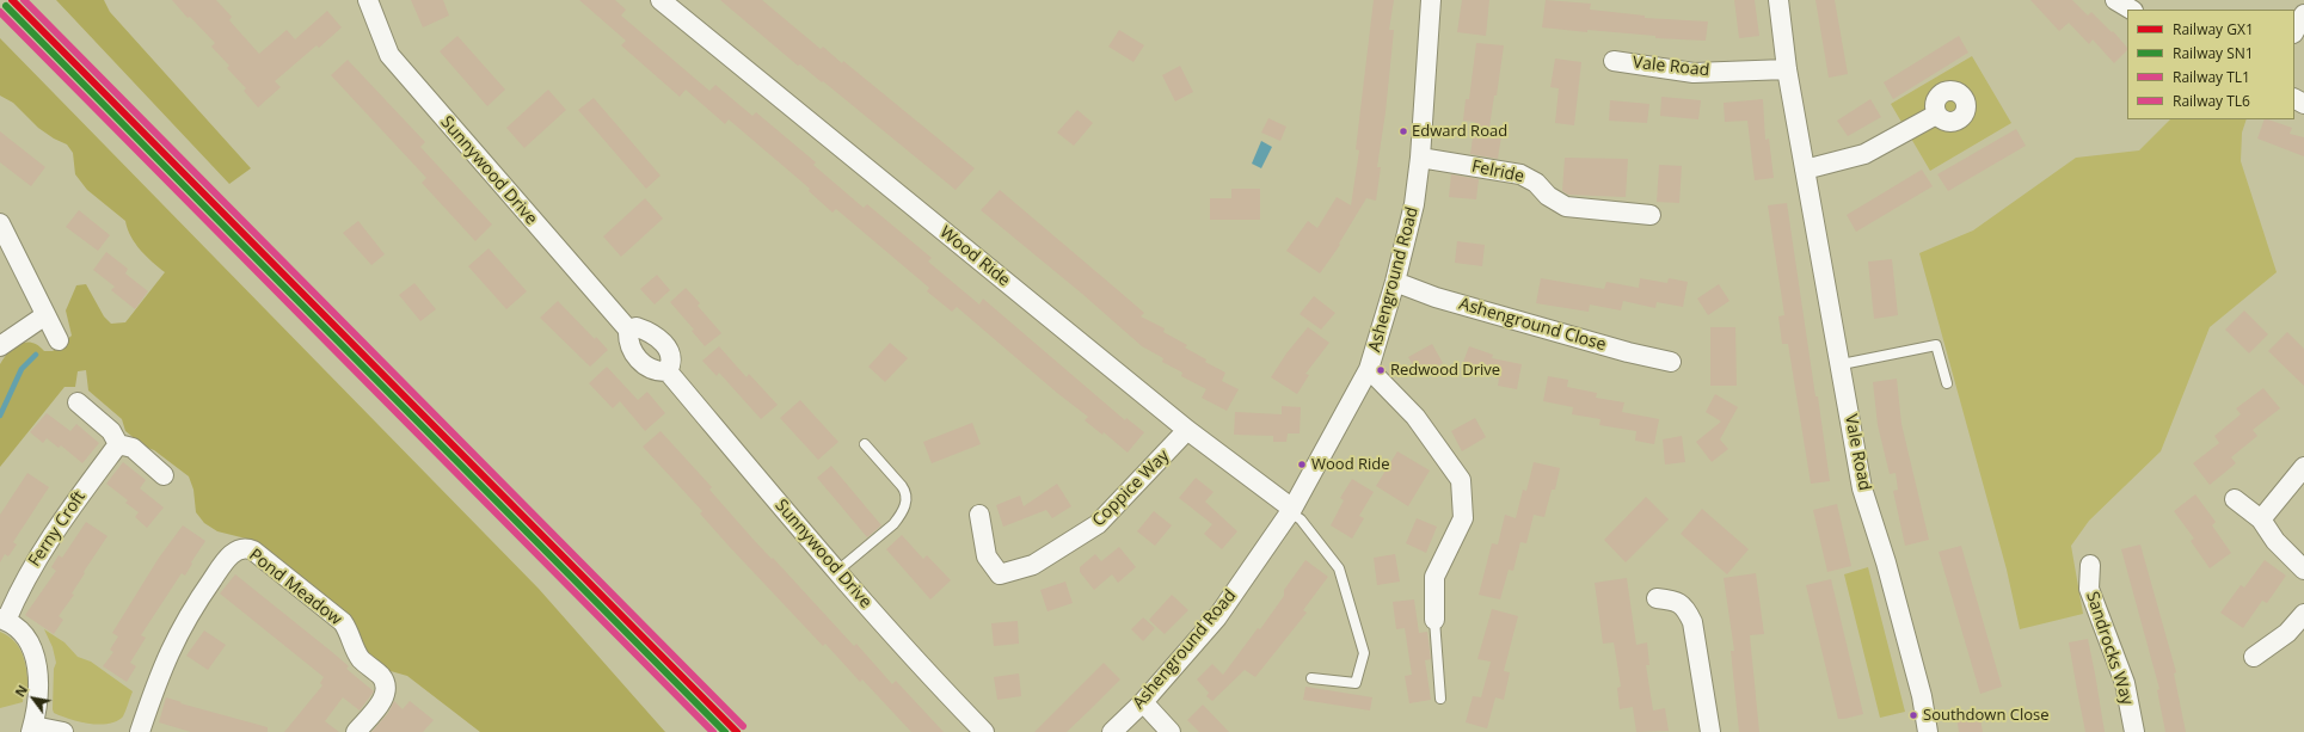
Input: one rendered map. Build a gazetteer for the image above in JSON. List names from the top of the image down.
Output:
{
  "streets": {
    "street": [
      "Vale Road",
      "Sunnywood Drive",
      "Felride",
      "Wood Ride",
      "Ashenground Road",
      "Ashenground Close",
      "Coppice Way",
      "Ferny Croft",
      "Pond Meadow",
      "Sandrocks Way"
    ]
  },
  "crossings": [
    ["Felride", "Ashenground Road"],
    ["Wood Ride", "Ashenground Road"],
    ["Wood Ride", "Coppice Way"],
    ["Ashenground Road", "Ashenground Close"]
  ],
  "places": [
    "Edward Road",
    "Redwood Drive",
    "Wood Ride",
    "Southdown Close"
  ],
  "lines": [
    "rail line GX1",
    "rail line TL1",
    "rail line SN1",
    "rail line TL6"
  ],
  "legend": [
    "Railway GX1",
    "Railway SN1",
    "Railway TL1",
    "Railway TL6"
  ],
  "north": "top left"
}
